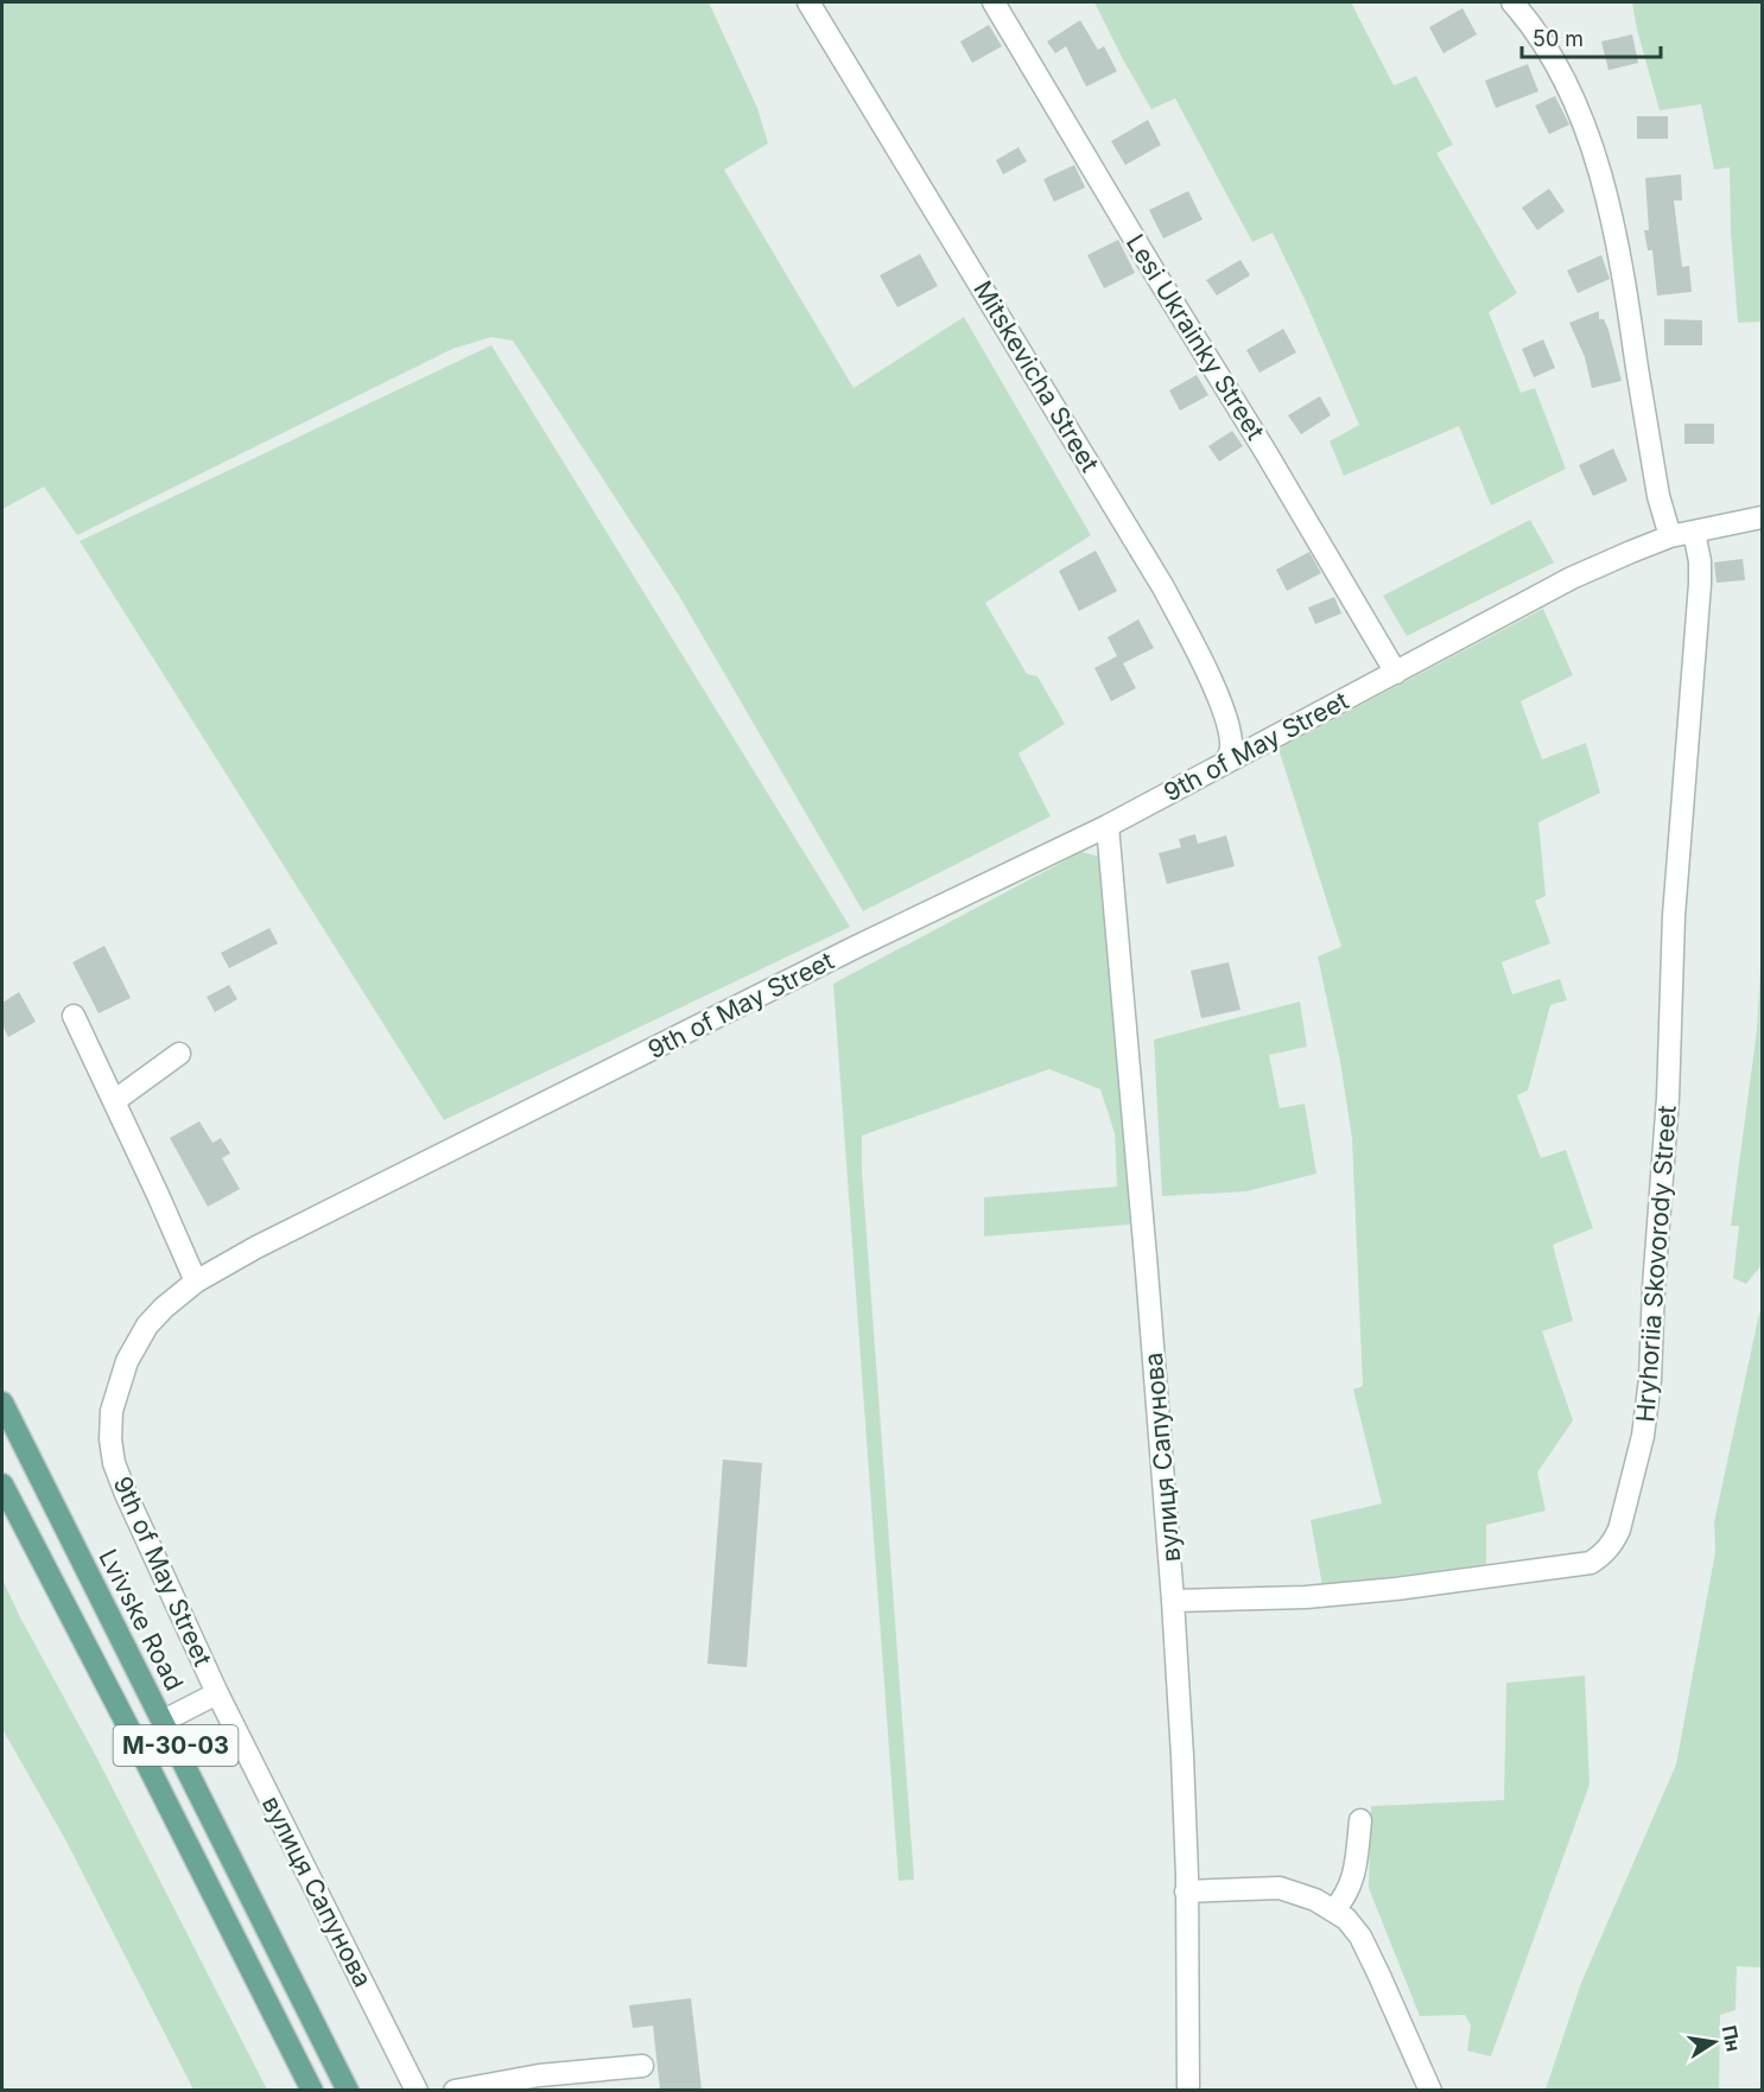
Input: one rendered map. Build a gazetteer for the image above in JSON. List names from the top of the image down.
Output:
{
  "streets": {
    "main road": ["Lvivske Road", "М-30-03"],
    "street": [
      "Lesi Ukrainky Street",
      "Mitskevicha Street",
      "9th of May Street",
      "Hryhoriia Skovorody Street",
      "вулиця Сапунова"
    ]
  },
  "crossings": [
    ["Lesi Ukrainky Street", "9th of May Street"],
    ["Mitskevicha Street", "9th of May Street"],
    ["9th of May Street", "Hryhoriia Skovorody Street"],
    ["9th of May Street", "вулиця Сапунова"],
    ["9th of May Street", "Lvivske Road"],
    ["Hryhoriia Skovorody Street", "вулиця Сапунова"]
  ],
  "scale_bar": "50 m",
  "north": "right"
}
